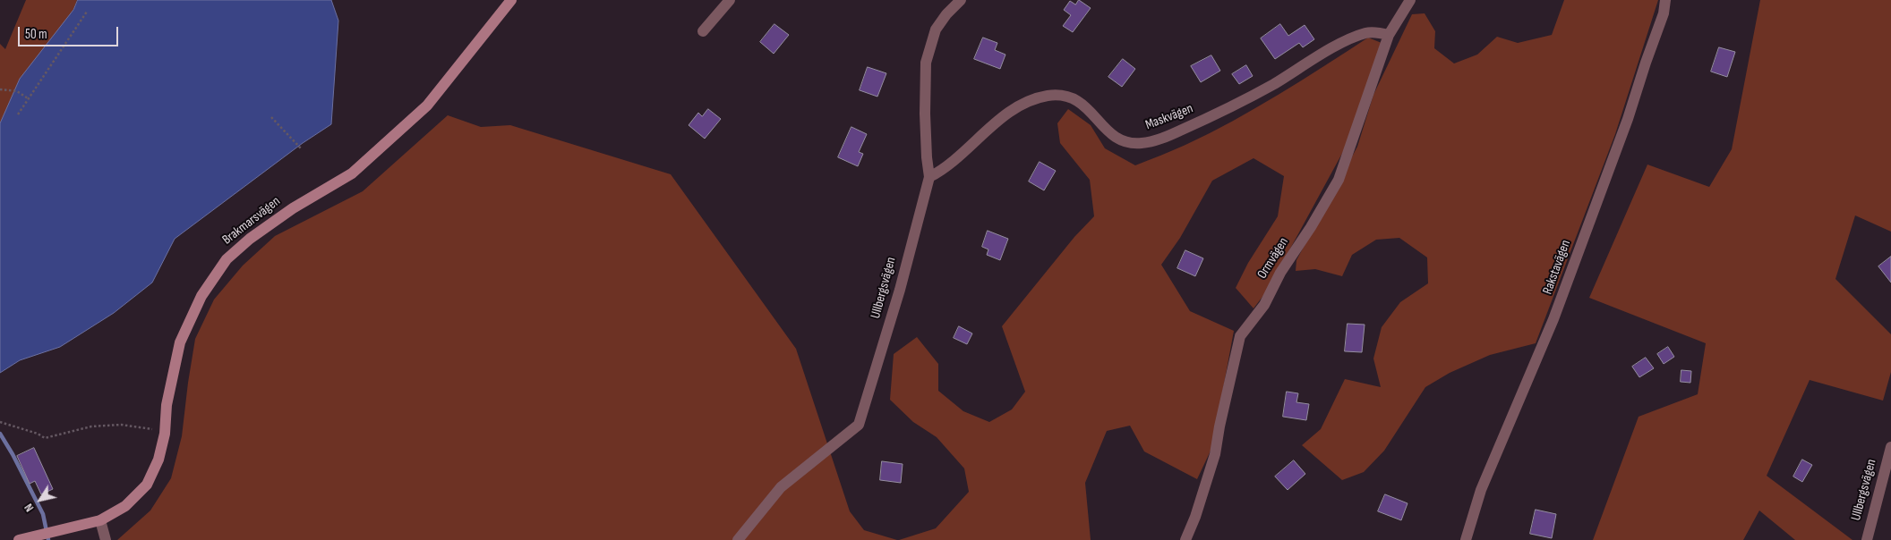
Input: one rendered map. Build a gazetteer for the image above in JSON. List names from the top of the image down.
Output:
{
  "streets": {
    "street": [
      "Maskvägen",
      "Brakmarsvägen",
      "Ormvägen",
      "Rakstavägen",
      "Ullbergsvägen"
    ]
  },
  "crossings": [
    ["Maskvägen", "Ormvägen"],
    ["Maskvägen", "Ullbergsvägen"]
  ],
  "scale_bar": "50 m",
  "north": "bottom left"
}
